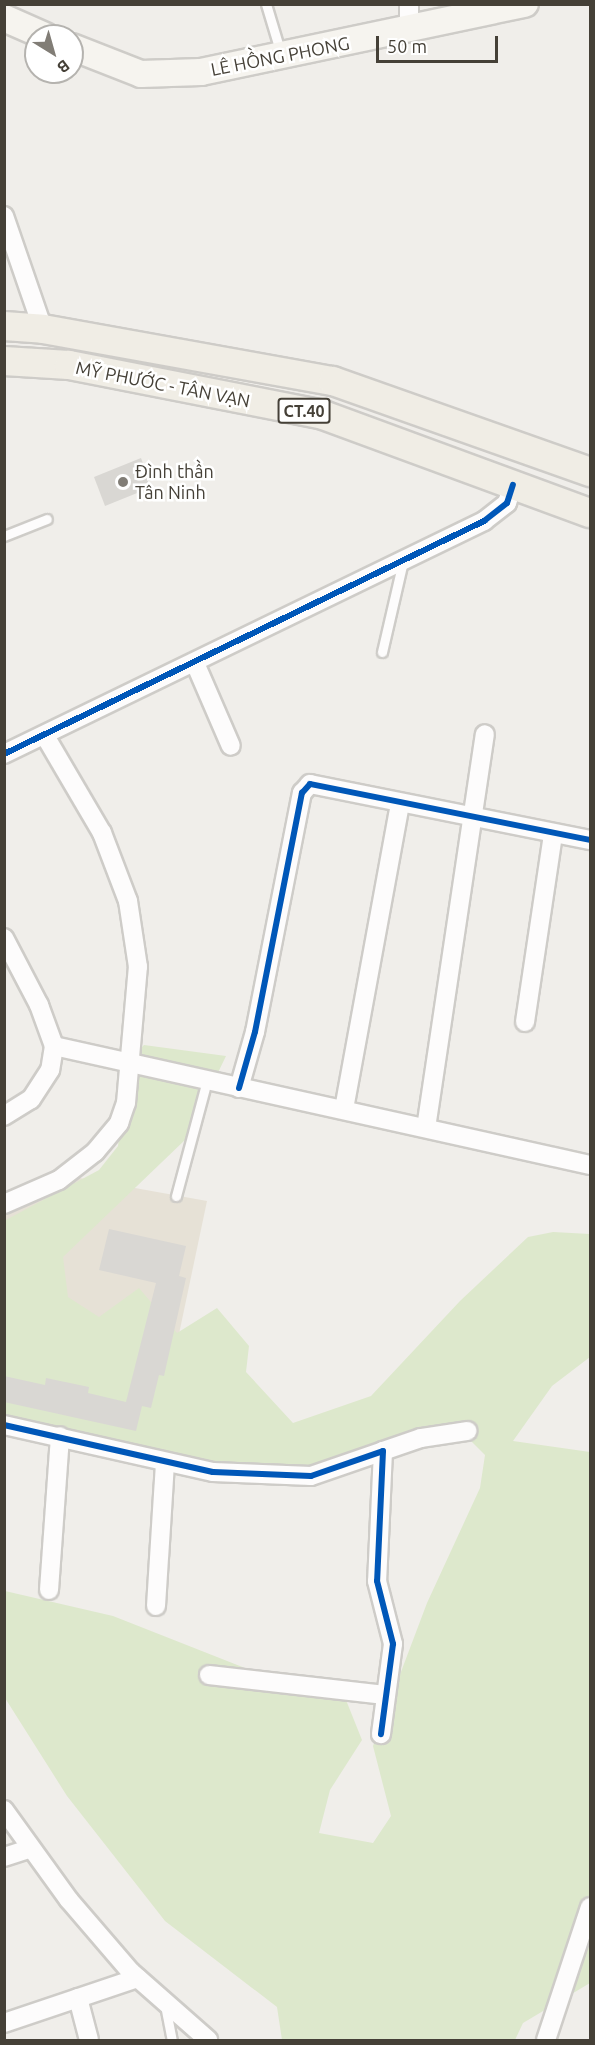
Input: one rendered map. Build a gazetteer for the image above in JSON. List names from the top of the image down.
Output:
{
  "streets": {
    "main road": ["LÊ HỒNG PHONG", "MỸ PHƯỚC - TÂN VẠN", "CT.40"]
  },
  "places": ["Đình thần Tân Ninh"],
  "scale_bar": "50 m",
  "north": "bottom right"
}
